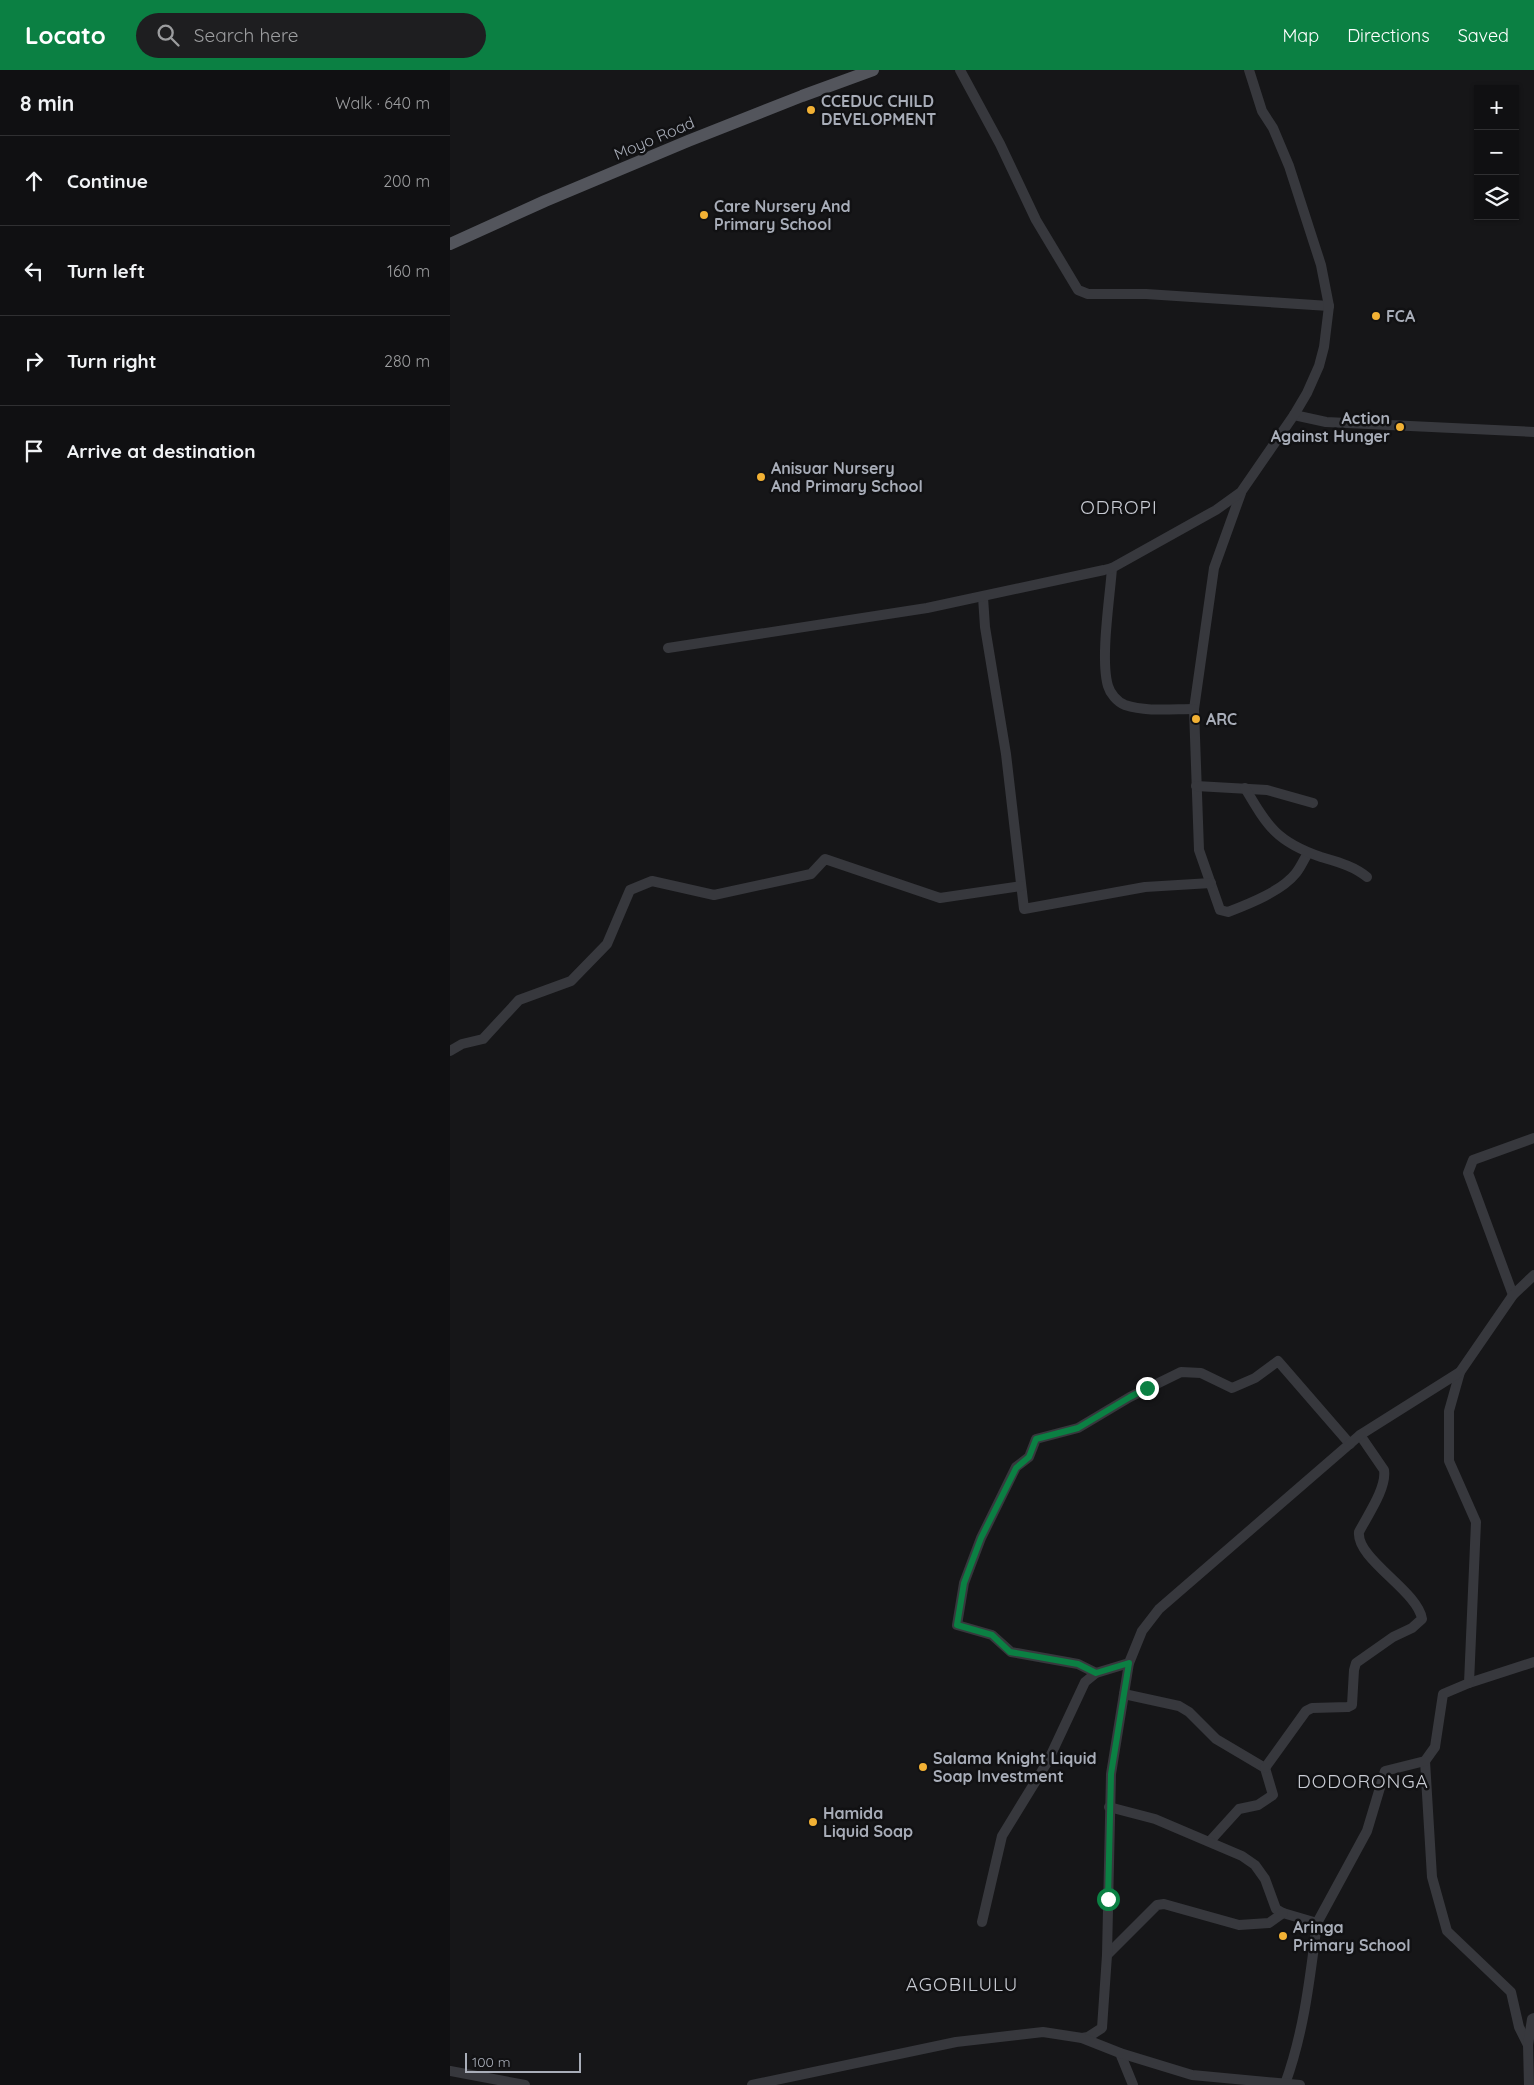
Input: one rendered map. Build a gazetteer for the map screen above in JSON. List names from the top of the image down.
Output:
{
  "streets": {
    "main road": ["Moyo Road"]
  },
  "districts": ["ODROPI", "DODORONGA", "AGOBILULU"],
  "places": [
    "CCEDUC CHILD DEVELOPMENT",
    "Care Nursery And Primary School",
    "FCA",
    "Action Against Hunger",
    "Anisuar Nursery And Primary School",
    "ARC",
    "Salama Knight Liquid Soap Investment",
    "Hamida Liquid Soap",
    "Aringa Primary School"
  ],
  "scale_bar": "100 m",
  "page": {
    "header": "Locato",
    "search": "Search here",
    "nav": ["Map", "Directions", "Saved"],
    "heading": ["8 min", "Walk · 640 m"],
    "map_buttons": ["+", "−"],
    "list": [
      ["Continue", "200 m"],
      ["Turn left", "160 m"],
      ["Turn right", "280 m"],
      "Arrive at destination"
    ],
    "scale": "100 m"
  }
}
